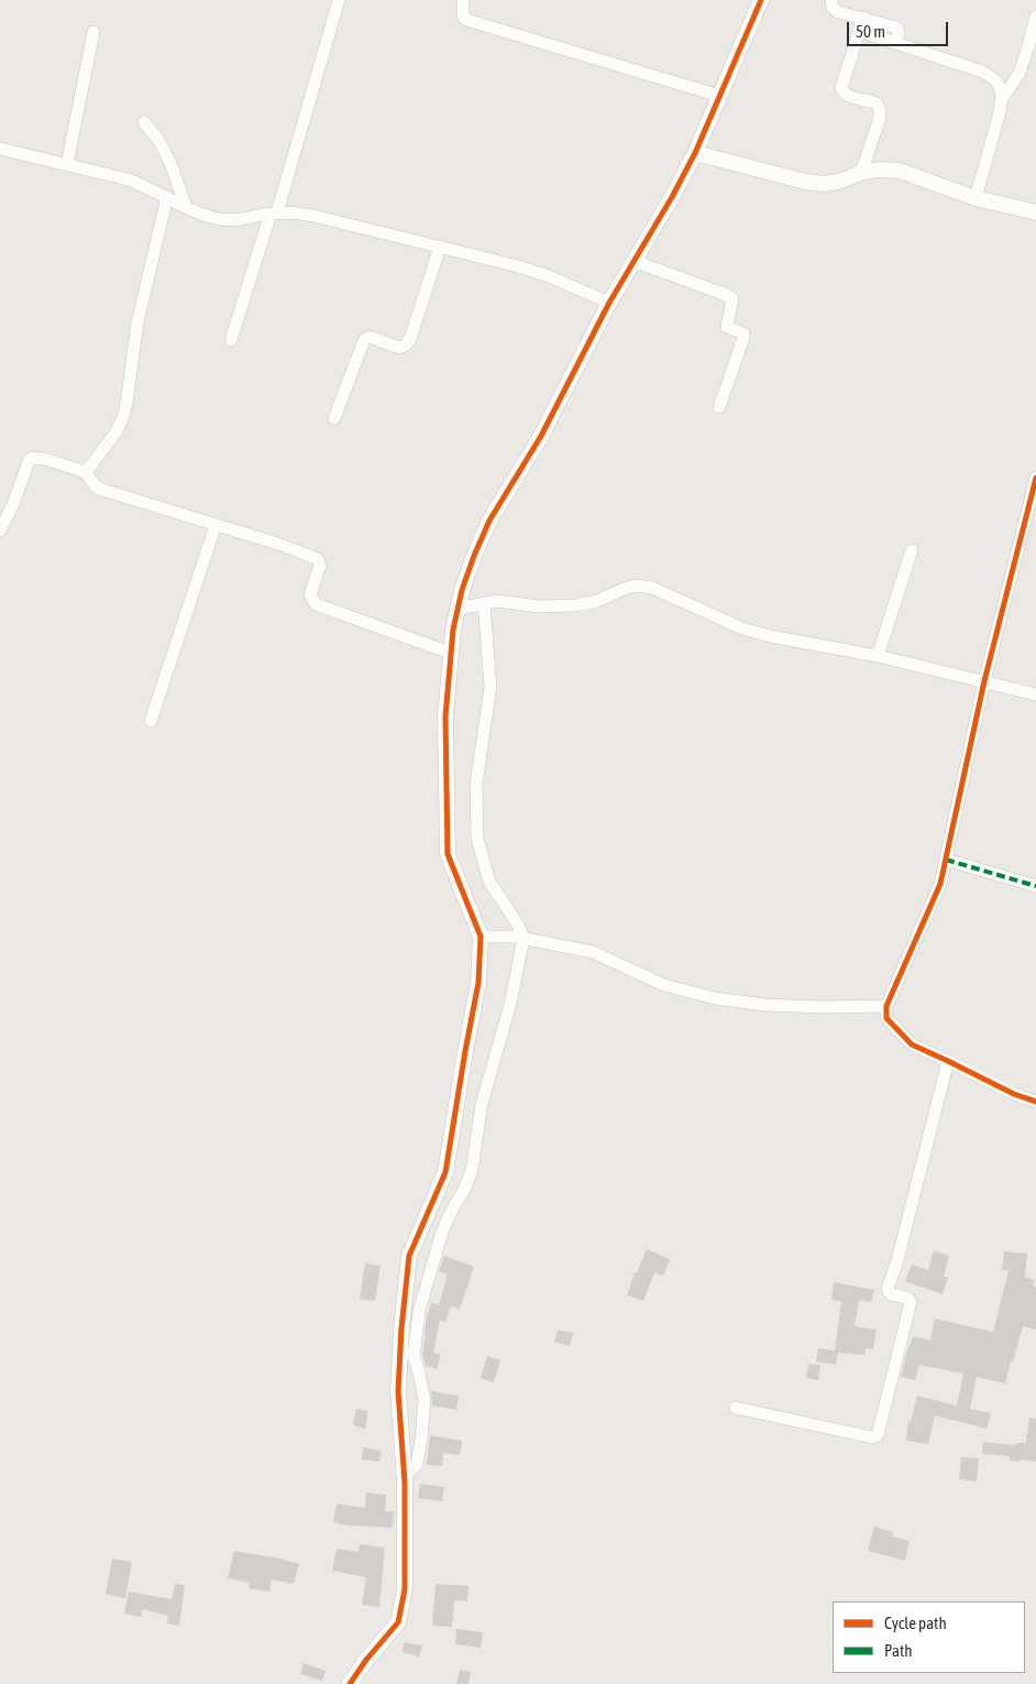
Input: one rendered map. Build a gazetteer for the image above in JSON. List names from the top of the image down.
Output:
{
  "legend": ["Cycle path", "Path"],
  "scale_bar": "50 m"
}
